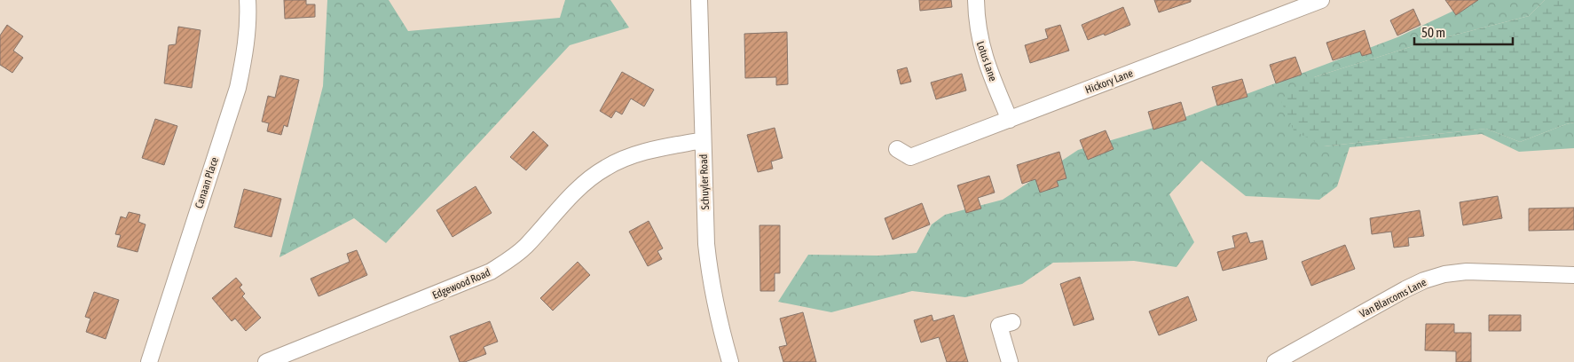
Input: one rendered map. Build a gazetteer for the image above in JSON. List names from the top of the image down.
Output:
{
  "streets": {
    "street": [
      "Lotus Lane",
      "Hickory Lane",
      "Schuyler Road",
      "Canaan Place",
      "Edgewood Road",
      "Van Blarcoms Lane"
    ]
  },
  "crossings": [
    ["Lotus Lane", "Hickory Lane"],
    ["Schuyler Road", "Edgewood Road"]
  ],
  "scale_bar": "50 m"
}
